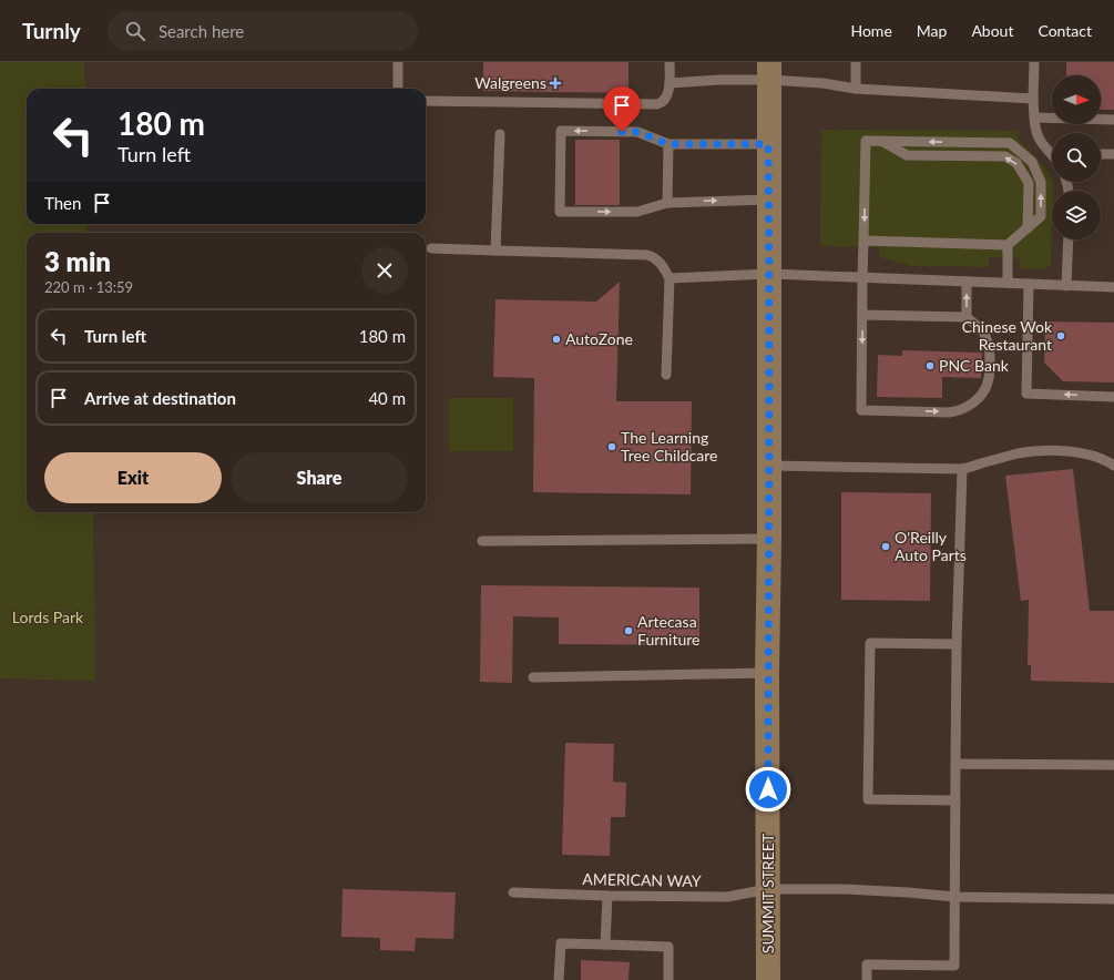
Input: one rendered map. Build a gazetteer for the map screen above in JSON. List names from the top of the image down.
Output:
{
  "streets": {
    "main road": ["SUMMIT STREET"],
    "lane": ["AMERICAN WAY"]
  },
  "crossings": [
    ["AMERICAN WAY", "SUMMIT STREET"]
  ],
  "parks": ["Lords Park"],
  "places": {
    "health": ["Walgreens"],
    "other": [
      "Chinese Wok Restaurant",
      "AutoZone",
      "PNC Bank",
      "The Learning Tree Childcare",
      "O'Reilly Auto Parts",
      "Artecasa Furniture"
    ]
  },
  "north": "right",
  "page": {
    "header": "Turnly",
    "search": "Search here",
    "nav": [
      "Home",
      "Map",
      "About",
      "Contact"
    ],
    "turn": ["180 m", "Turn left"],
    "then": "Then",
    "heading": ["3 min", "220 m · 13:59"],
    "list": [
      {
        "name": "Turn left",
        "value": "180 m"
      },
      {
        "name": "Arrive at destination",
        "value": "40 m"
      }
    ],
    "buttons": ["Exit", "Share"]
  }
}
